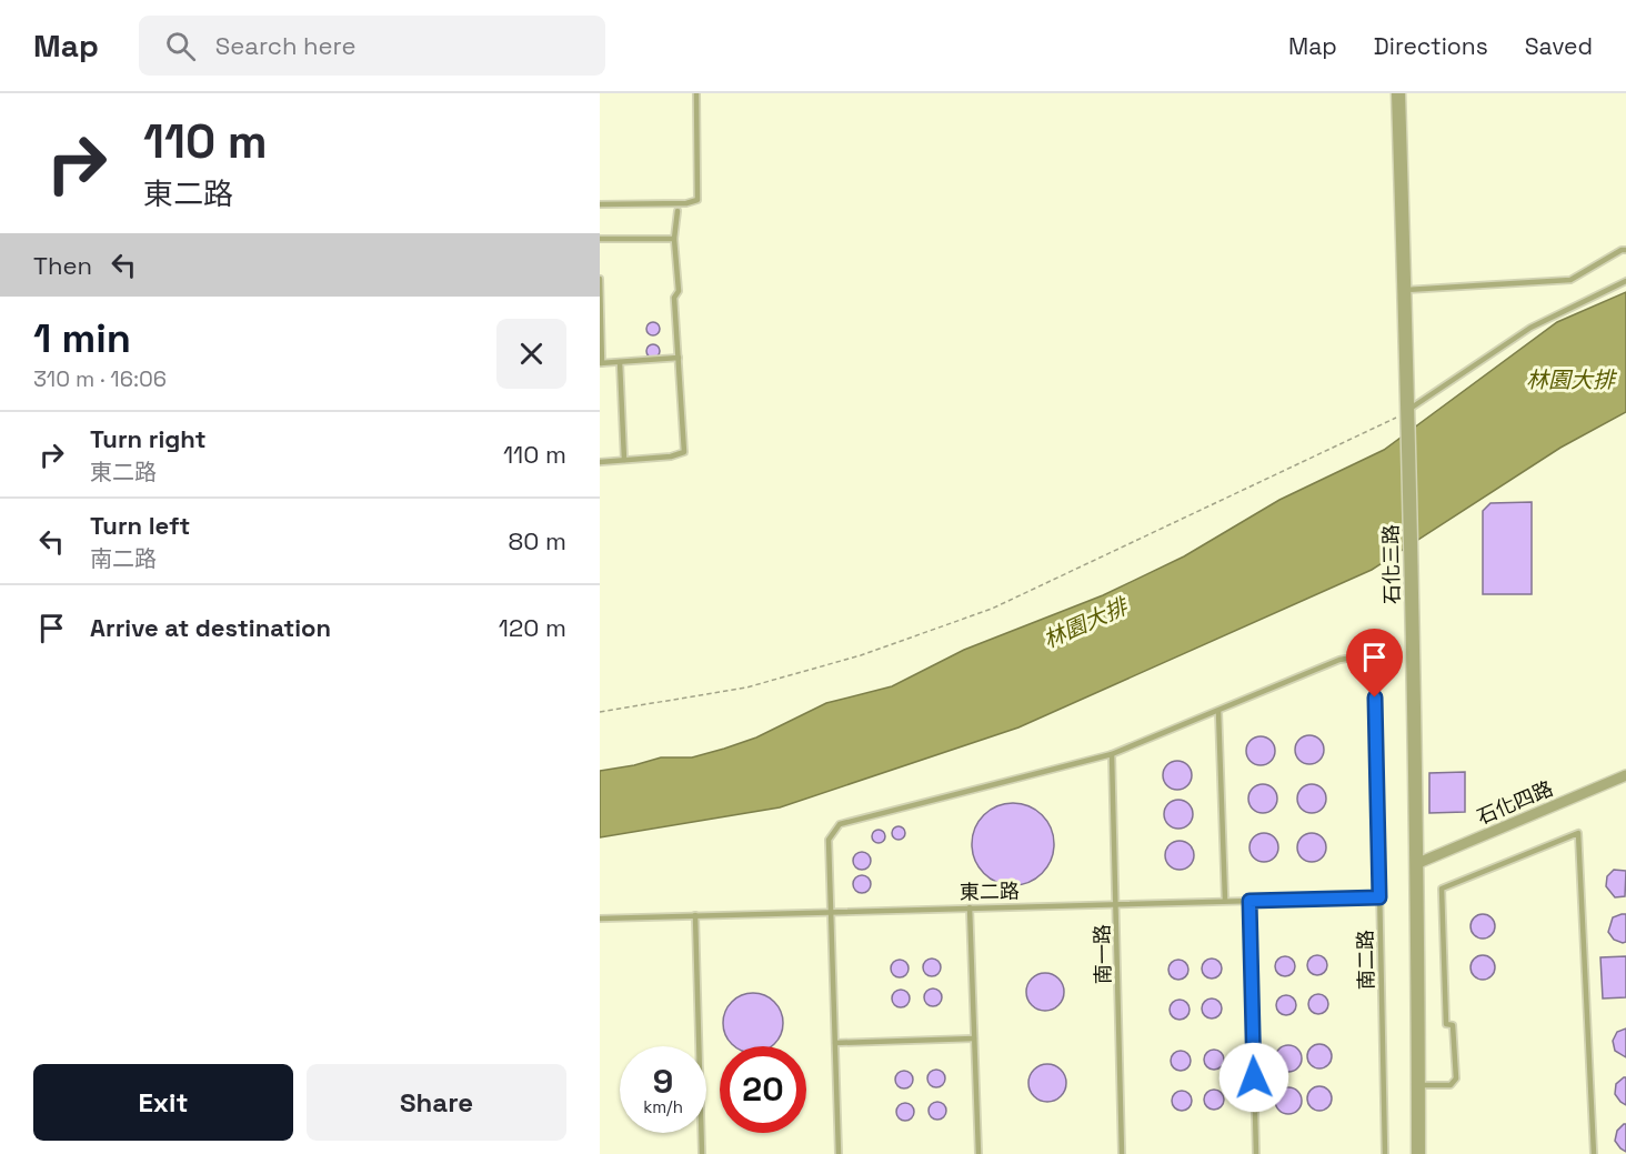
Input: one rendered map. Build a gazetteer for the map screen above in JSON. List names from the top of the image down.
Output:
{
  "streets": {
    "street": ["石化三路", "石化四路"],
    "lane": ["東二路", "南一路", "南二路"]
  },
  "crossings": [
    ["石化三路", "石化四路"],
    ["東二路", "南一路"],
    ["東二路", "南二路"]
  ],
  "water": ["林園大排"],
  "page": {
    "header": "Map",
    "search": "Search here",
    "nav": ["Map", "Directions", "Saved"],
    "turn": ["110 m", "東二路"],
    "then": "Then",
    "heading": ["1 min", "310 m · 16:06"],
    "list": [
      {
        "name": "Turn right",
        "note": "東二路",
        "value": "110 m"
      },
      {
        "name": "Turn left",
        "note": "南二路",
        "value": "80 m"
      },
      {
        "name": "Arrive at destination",
        "value": "120 m"
      }
    ],
    "speed": "9 km/h",
    "limit": "20",
    "buttons": ["Exit", "Share"]
  }
}
